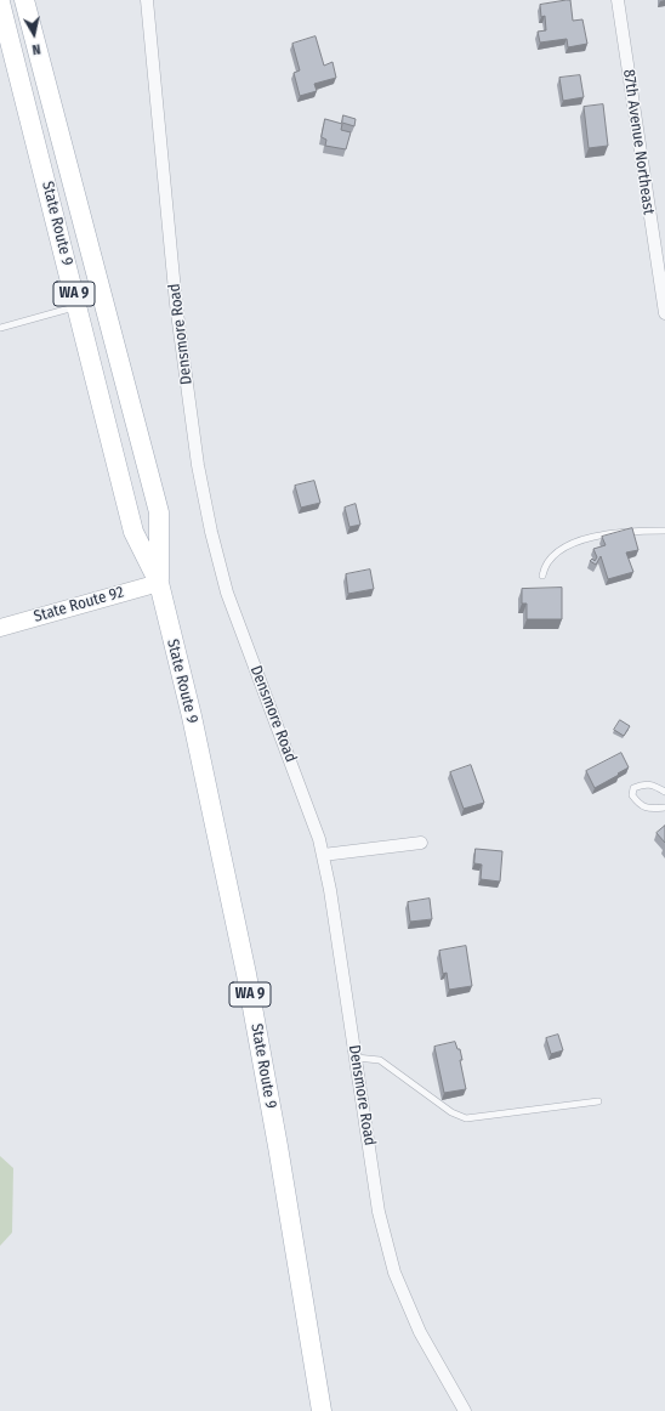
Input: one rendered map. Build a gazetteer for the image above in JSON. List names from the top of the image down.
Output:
{
  "streets": {
    "main road": ["State Route 9", "WA 9", "State Route 92"],
    "street": ["87th Avenue Northeast", "Densmore Road"]
  },
  "crossings": [
    ["State Route 9", "State Route 92"]
  ],
  "north": "bottom"
}
